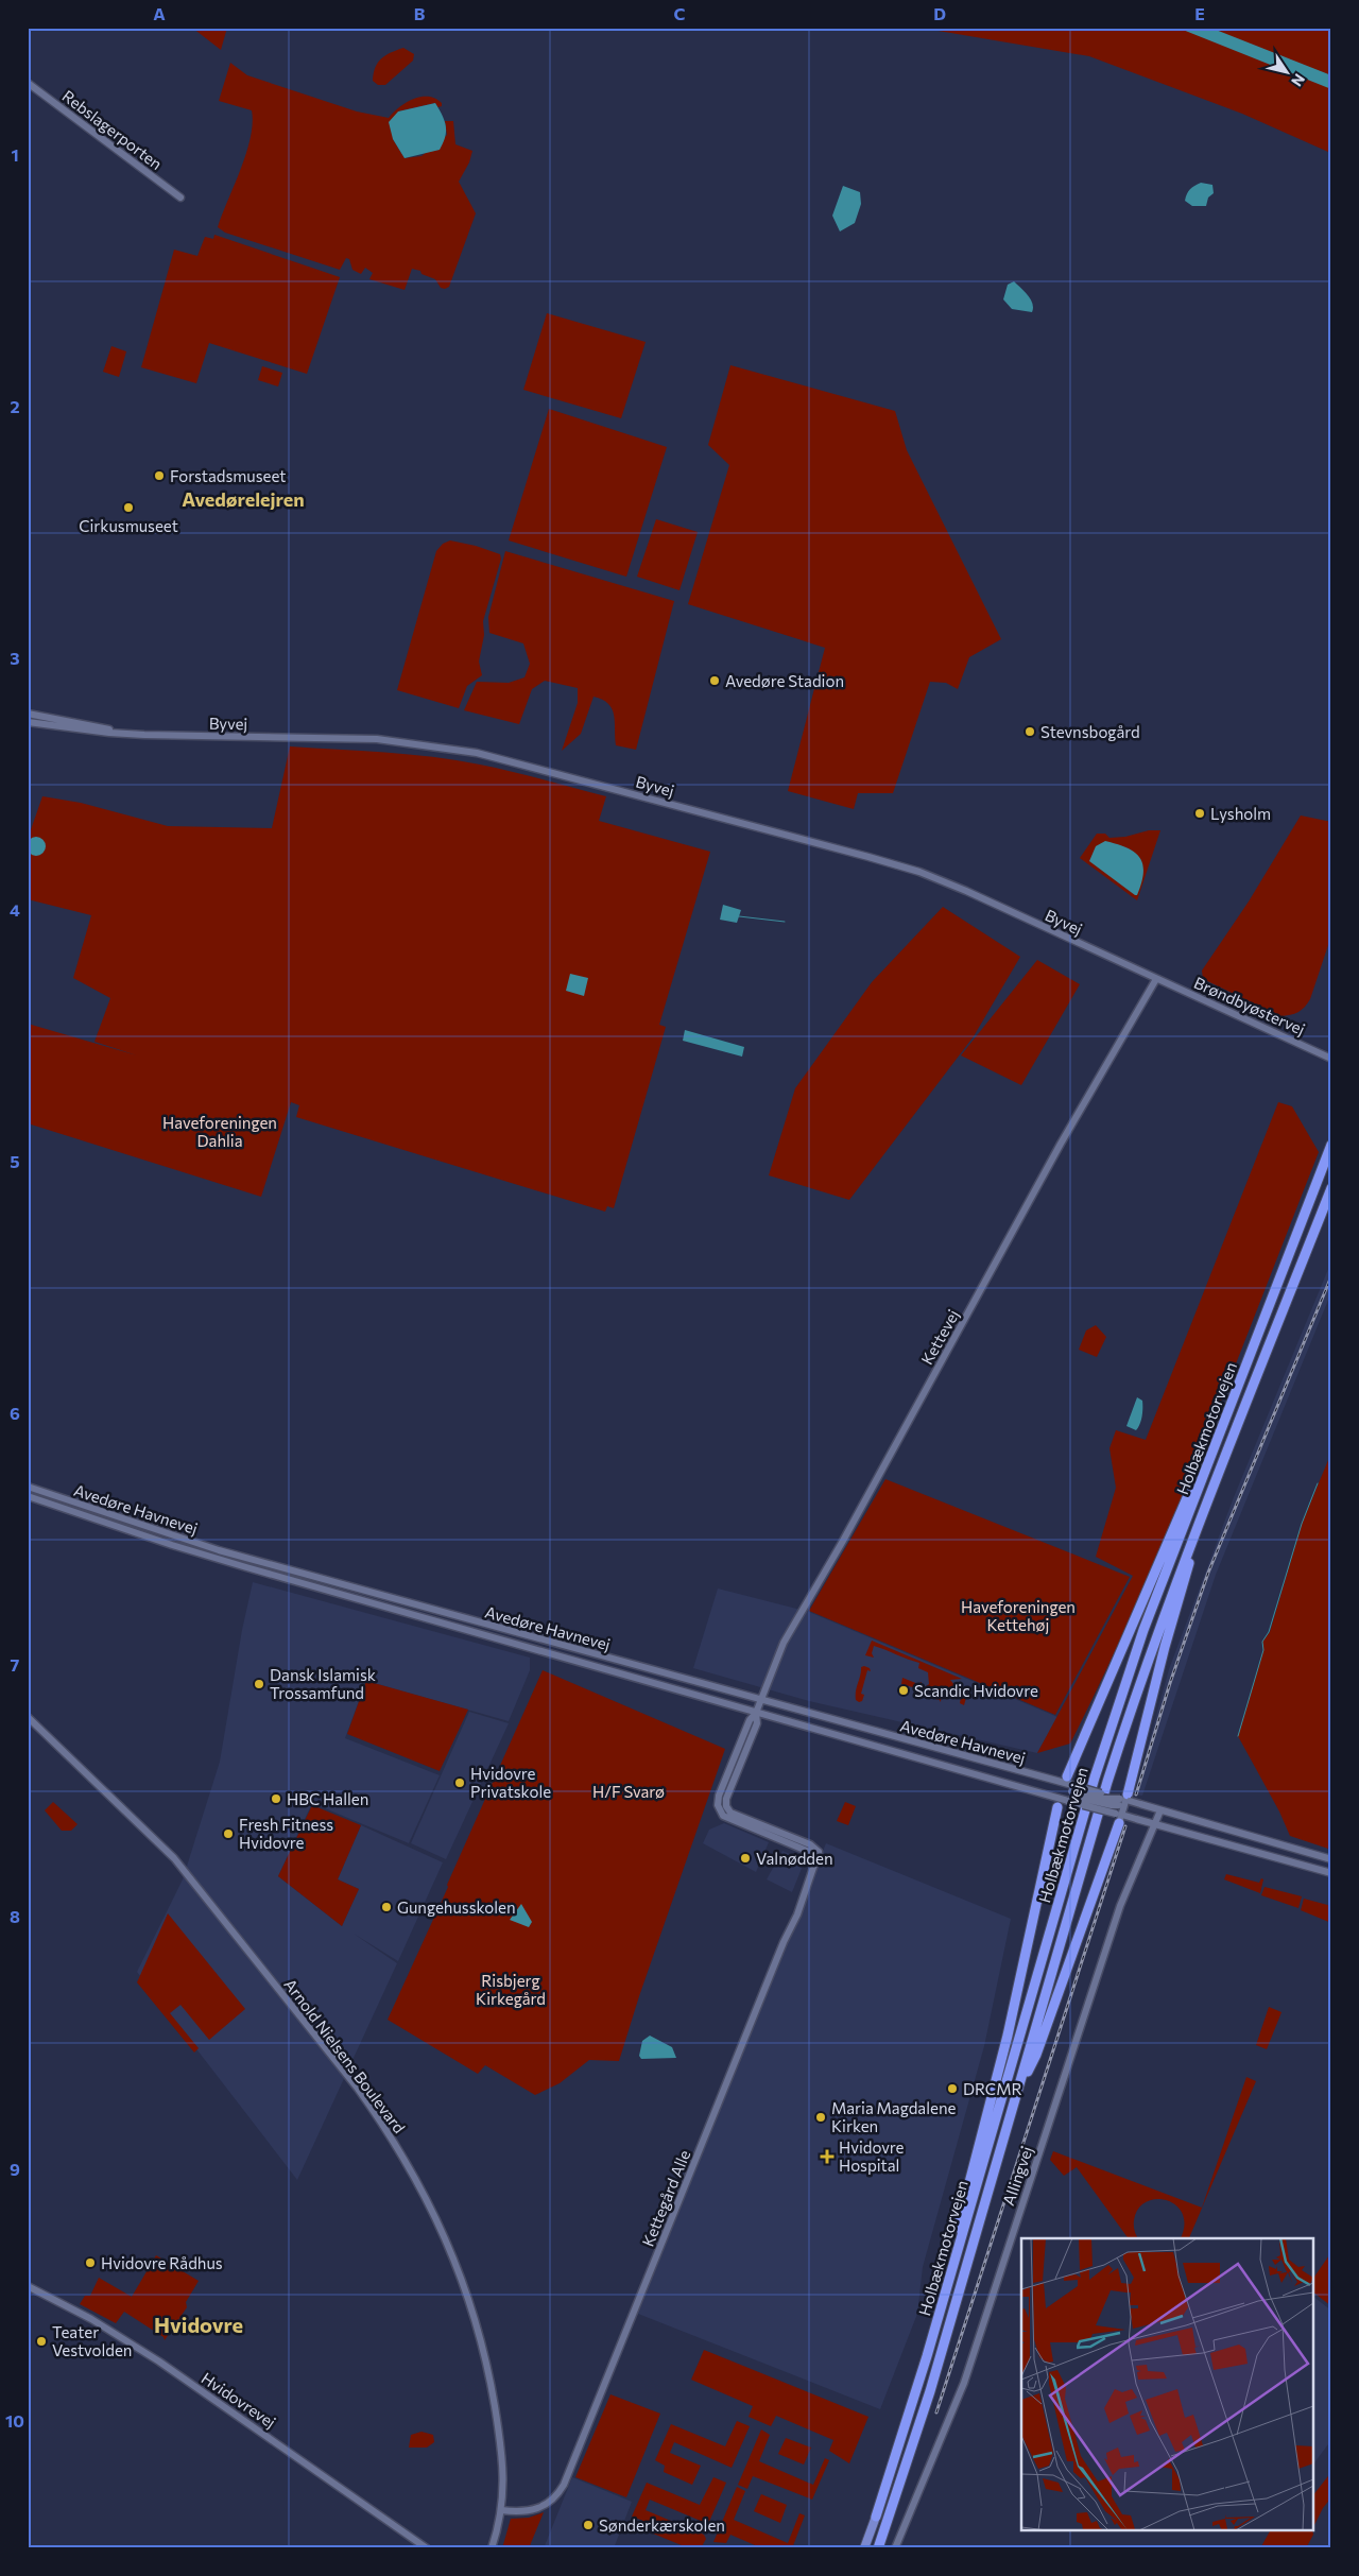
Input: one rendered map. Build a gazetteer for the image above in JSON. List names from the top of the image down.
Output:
{
  "streets": {
    "highway": ["Holbækmotorvejen"],
    "street": [
      "Rebslagerporten",
      "Byvej",
      "Brøndbyøstervej",
      "Kettevej",
      "Avedøre Havnevej",
      "Arnold Nielsens Boulevard",
      "Allingvej",
      "Kettegård Alle",
      "Hvidovrevej"
    ]
  },
  "crossings": [
    ["Byvej", "Brøndbyøstervej"],
    ["Byvej", "Kettevej"],
    ["Brøndbyøstervej", "Kettevej"],
    ["Kettevej", "Avedøre Havnevej"],
    ["Kettevej", "Kettegård Alle"],
    ["Avedøre Havnevej", "Allingvej"],
    ["Avedøre Havnevej", "Kettegård Alle"],
    ["Arnold Nielsens Boulevard", "Kettegård Alle"]
  ],
  "districts": ["Avedørelejren", "Hvidovre"],
  "parks": [
    "Haveforeningen Dahlia",
    "Haveforeningen Kettehøj",
    "H/F Svarø",
    "Risbjerg Kirkegård"
  ],
  "places": {
    "other": [
      "Forstadsmuseet",
      "Cirkusmuseet",
      "Avedøre Stadion",
      "Stevnsbogård",
      "Lysholm",
      "Dansk Islamisk Trossamfund",
      "Scandic Hvidovre",
      "Hvidovre Privatskole",
      "HBC Hallen",
      "Fresh Fitness Hvidovre",
      "Valnødden",
      "Gungehusskolen",
      "DRCMR",
      "Maria Magdalene Kirken",
      "Hvidovre Rådhus",
      "Teater Vestvolden",
      "Sønderkærskolen"
    ],
    "health": ["Hvidovre Hospital"]
  },
  "north": "bottom right",
  "grid": {
    "columns": [
      "A",
      "B",
      "C",
      "D",
      "E"
    ],
    "rows": [
      "1",
      "2",
      "3",
      "4",
      "5",
      "6",
      "7",
      "8",
      "9",
      "10"
    ]
  }
}
